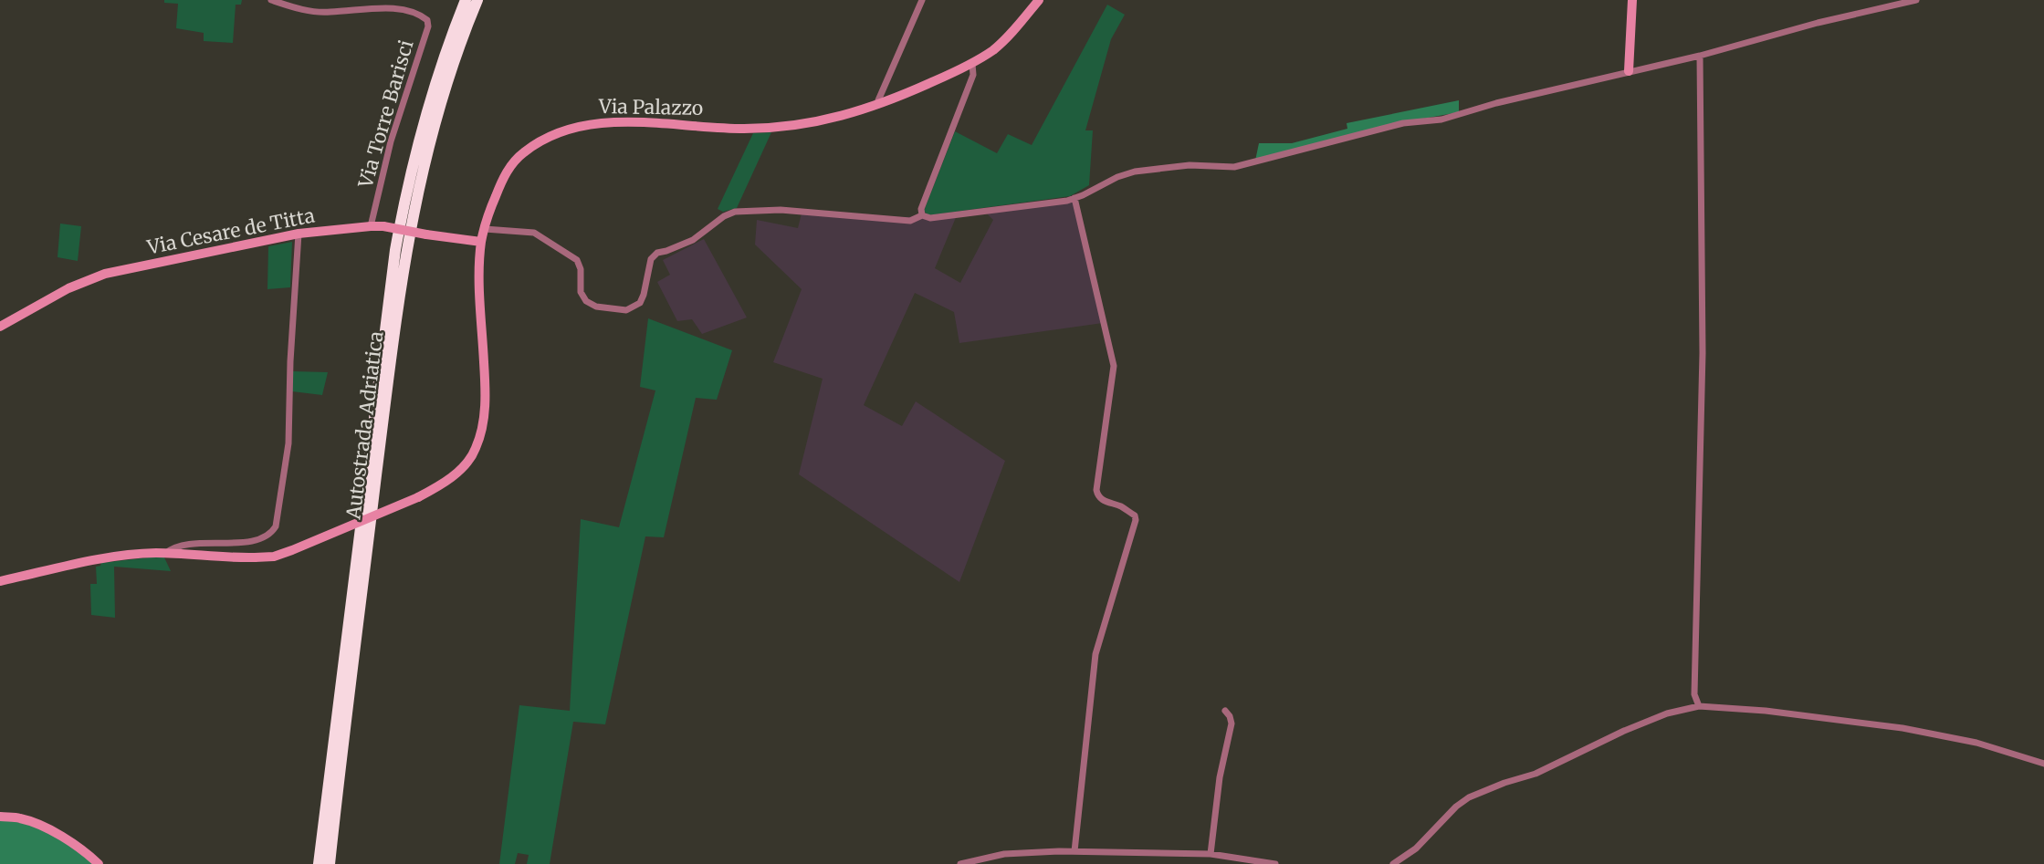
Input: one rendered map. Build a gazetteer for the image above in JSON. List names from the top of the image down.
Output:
{
  "streets": {
    "highway": ["Autostrada Adriatica"],
    "street": ["Via Palazzo", "Via Torre Barisci", "Via Cesare de Titta"]
  },
  "crossings": [
    ["Via Palazzo", "Via Cesare de Titta"],
    ["Via Torre Barisci", "Via Cesare de Titta"]
  ]
}
